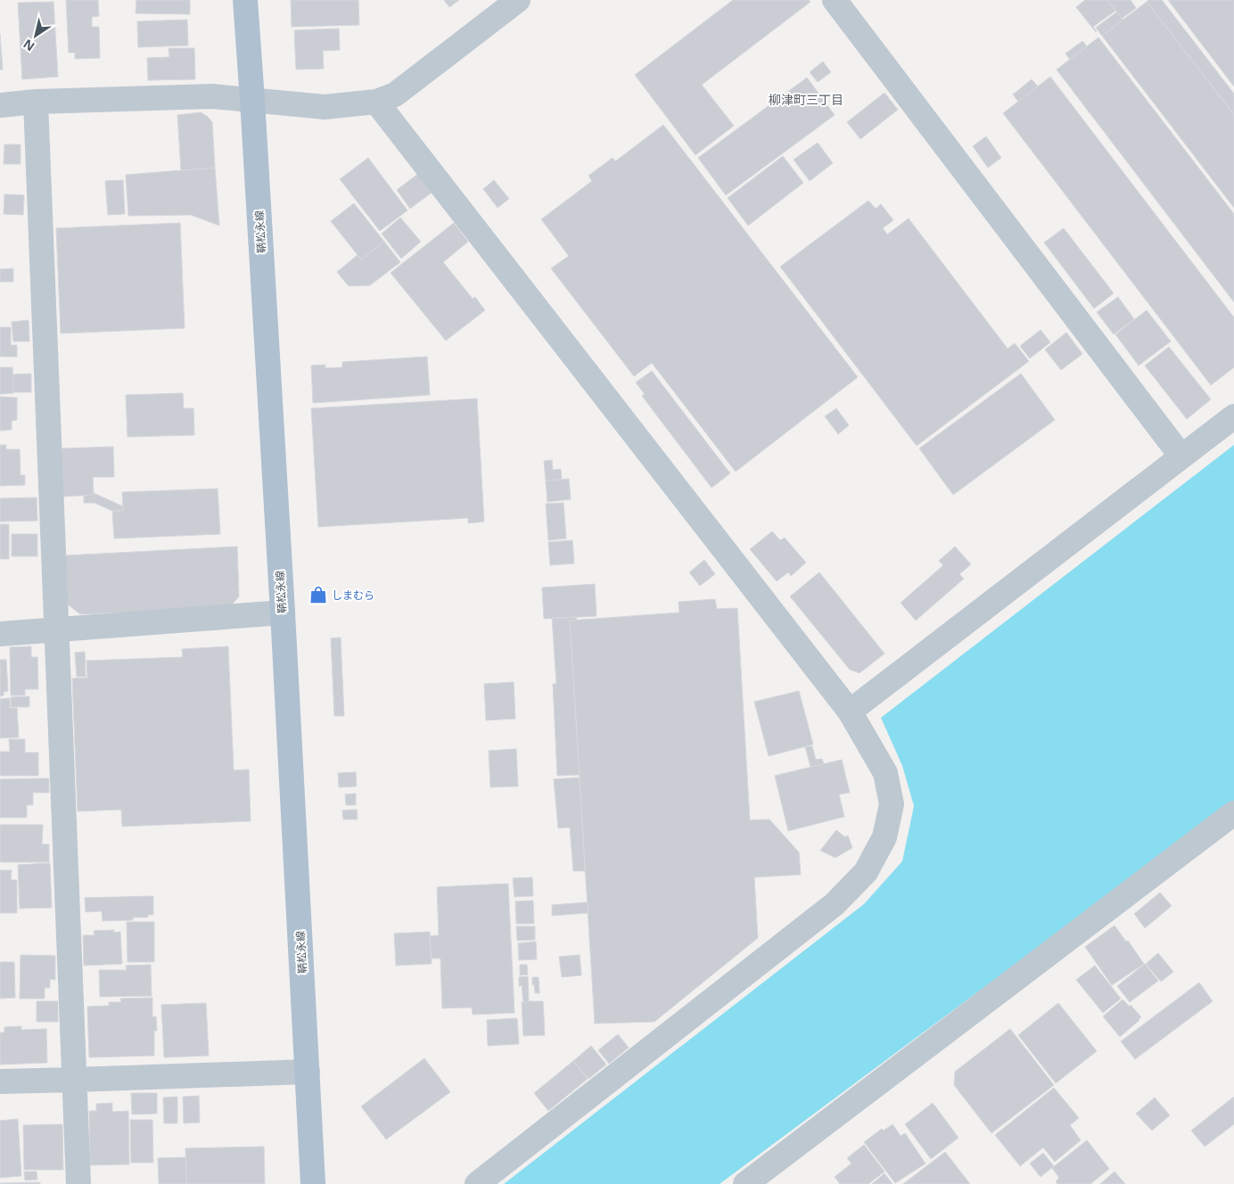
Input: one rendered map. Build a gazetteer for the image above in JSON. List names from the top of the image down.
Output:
{
  "streets": {
    "main road": ["鞆松永線"]
  },
  "districts": ["柳津町三丁目"],
  "places": {
    "shop": ["しまむら"]
  },
  "north": "bottom left"
}
